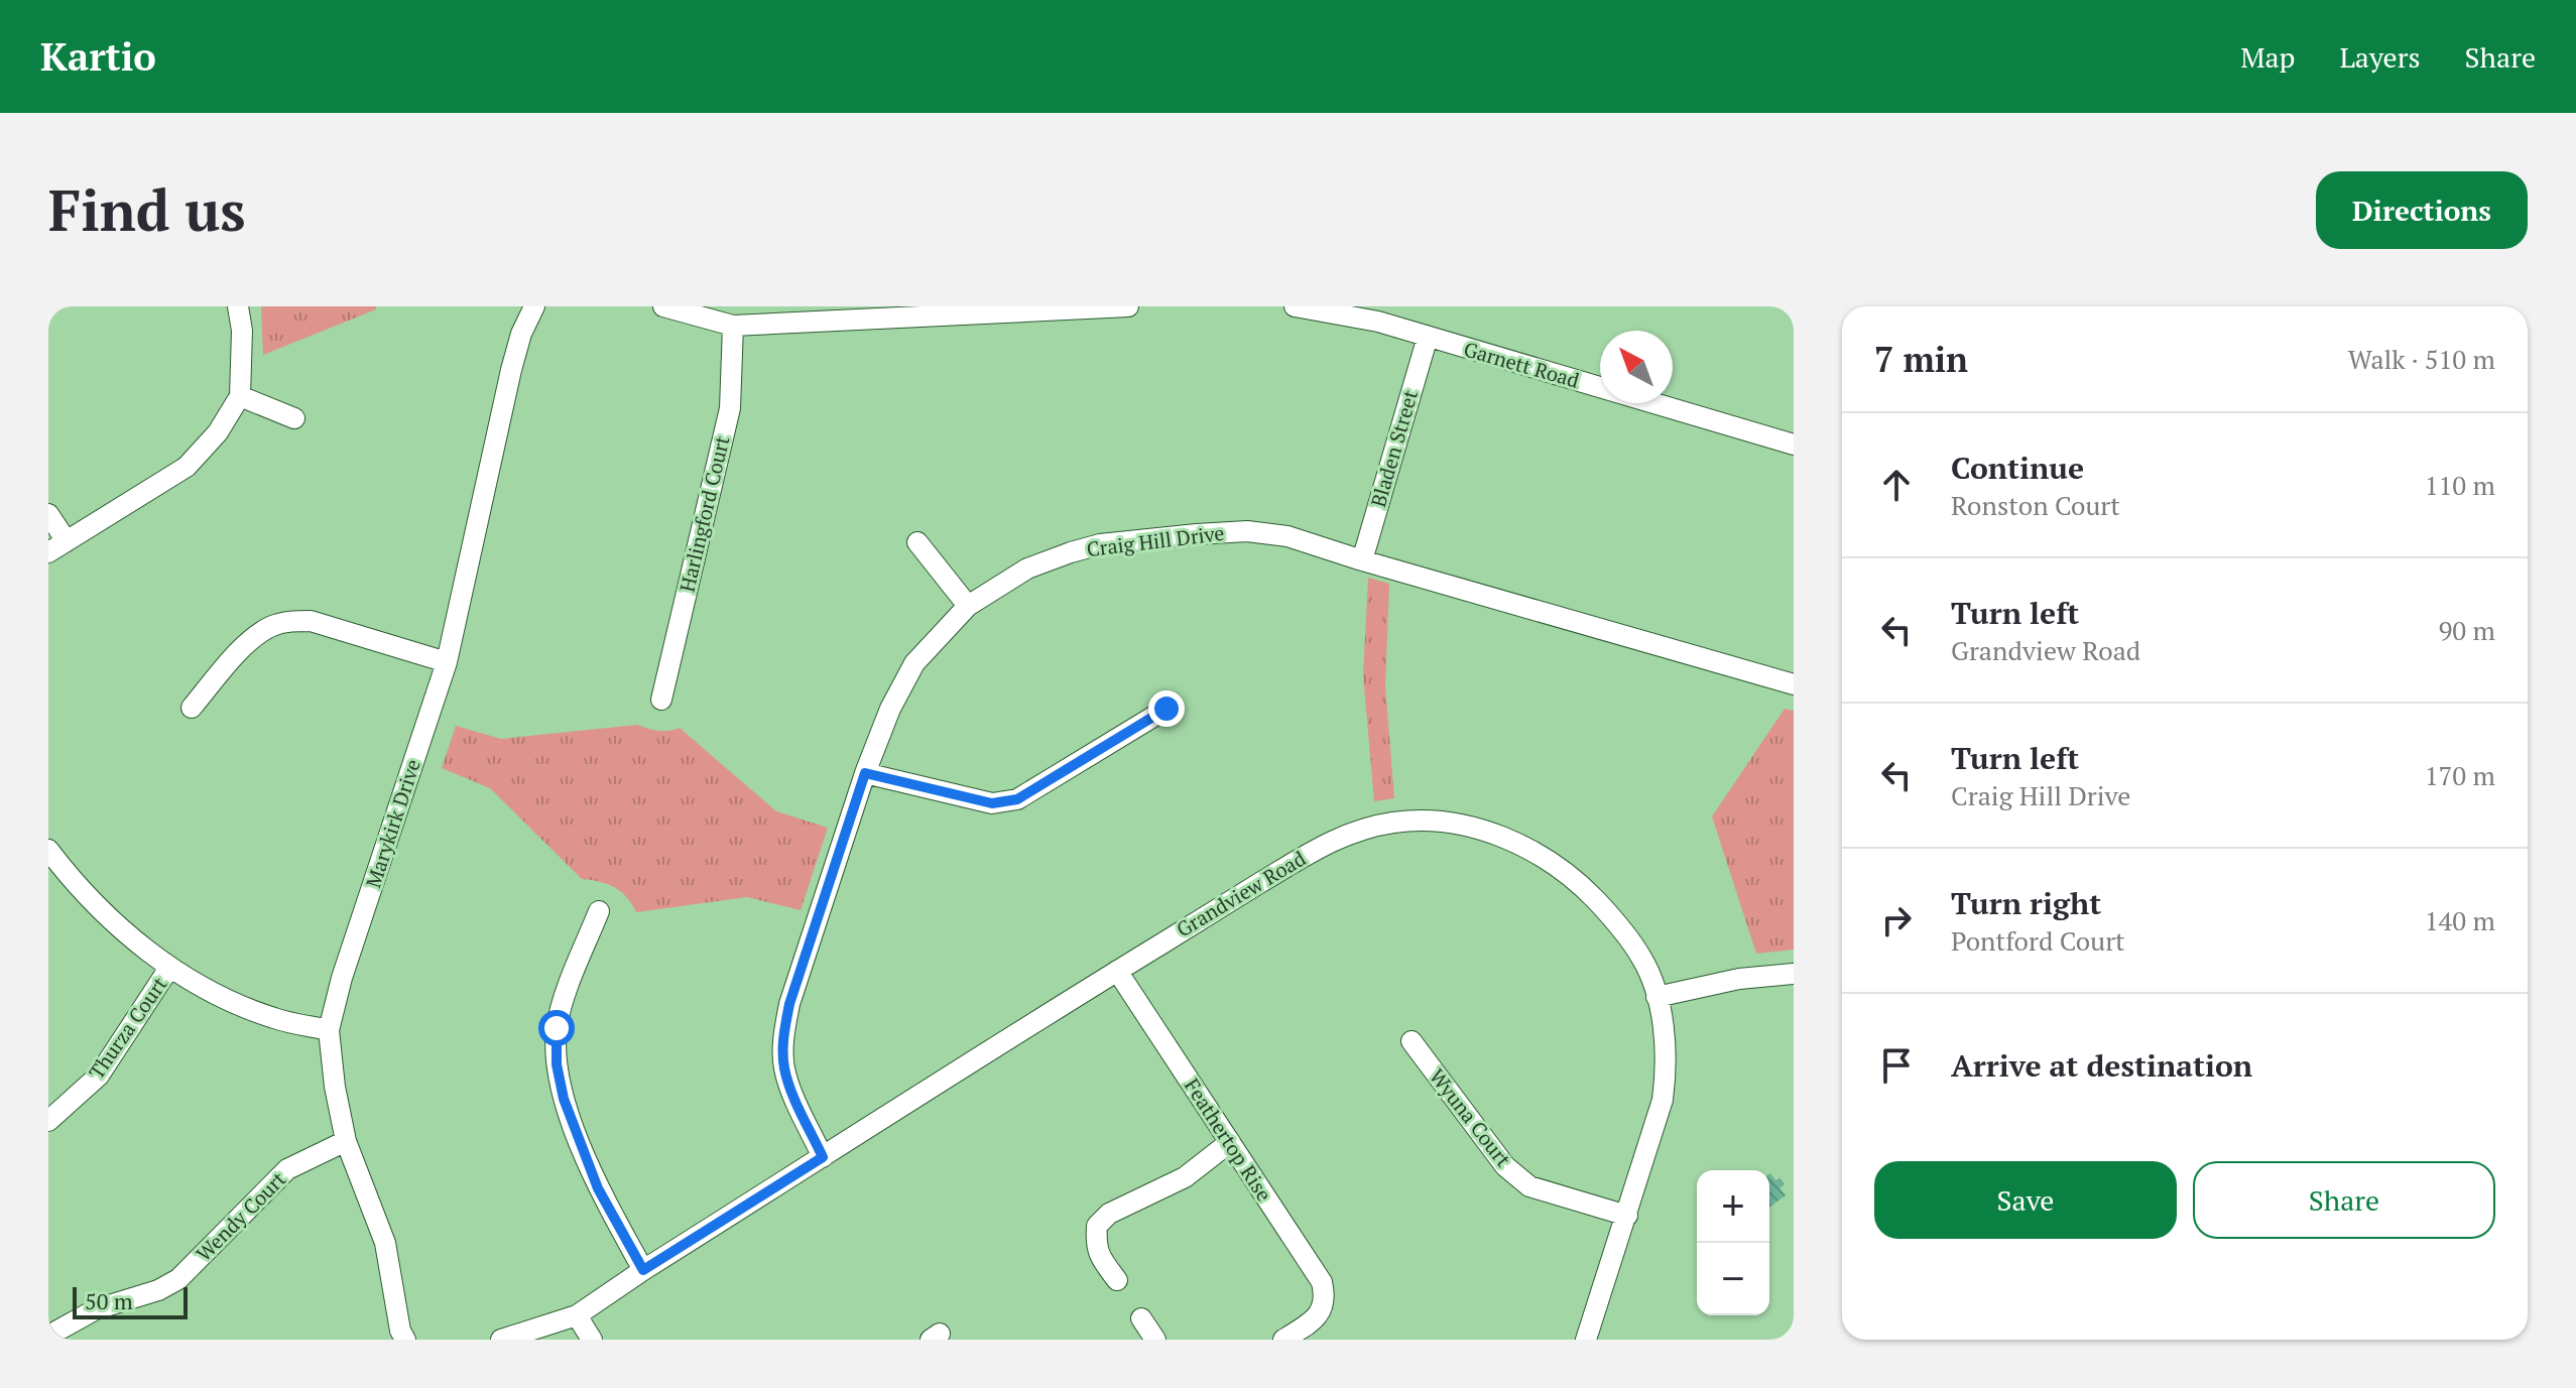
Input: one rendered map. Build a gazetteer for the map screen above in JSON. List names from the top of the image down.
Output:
{
  "streets": {
    "street": [
      "Garnett Road",
      "Bladen Street",
      "Harlingford Court",
      "Craig Hill Drive",
      "Marykirk Drive",
      "Grandview Road",
      "Thurza Court",
      "Wyuna Court",
      "Feathertop Rise",
      "Wendy Court"
    ]
  },
  "crossings": [
    ["Garnett Road", "Bladen Street"],
    ["Bladen Street", "Craig Hill Drive"],
    ["Craig Hill Drive", "Grandview Road"],
    ["Marykirk Drive", "Wendy Court"],
    ["Grandview Road", "Wyuna Court"],
    ["Grandview Road", "Feathertop Rise"]
  ],
  "scale_bar": "50 m",
  "north": "top left",
  "page": {
    "header": "Kartio",
    "nav": ["Map", "Layers", "Share"],
    "buttons": [
      "Directions",
      ["Save", "Share"]
    ],
    "title": "Find us",
    "heading": ["7 min", "Walk · 510 m"],
    "list": [
      ["Continue", "Ronston Court", "110 m"],
      ["Turn left", "Grandview Road", "90 m"],
      ["Turn left", "Craig Hill Drive", "170 m"],
      ["Turn right", "Pontford Court", "140 m"],
      "Arrive at destination"
    ],
    "map_buttons": ["+", "−"],
    "scale": "50 m"
  }
}
